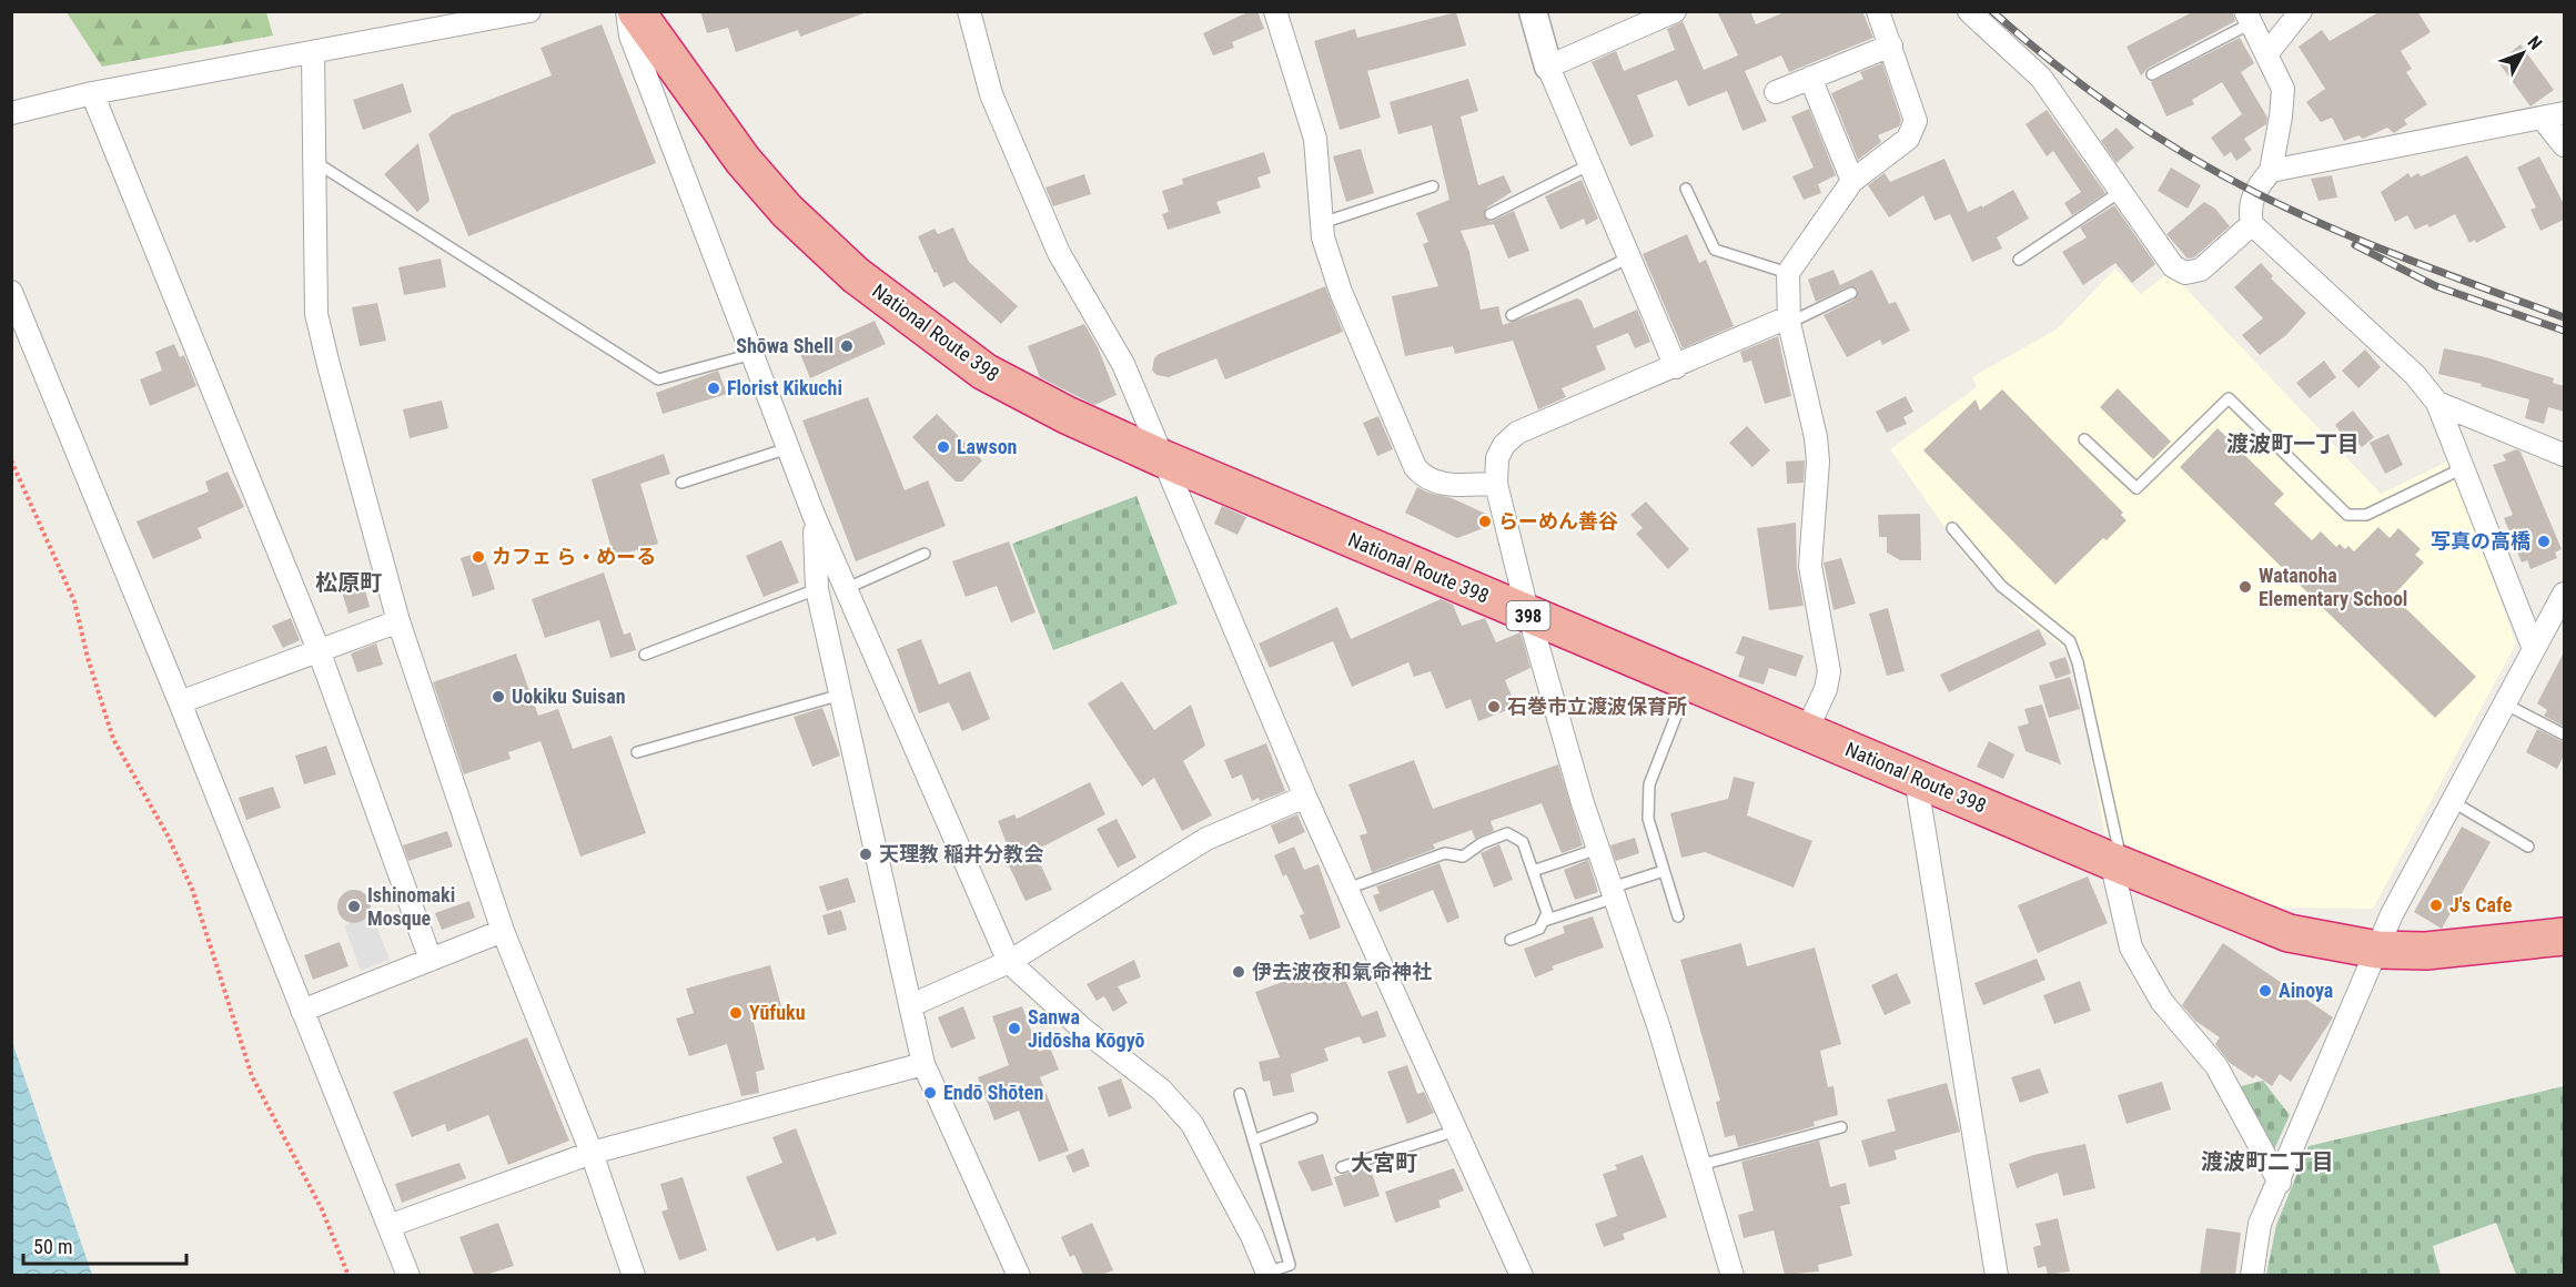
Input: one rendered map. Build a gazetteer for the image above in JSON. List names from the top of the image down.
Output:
{
  "streets": {
    "highway": ["National Route 398", "398"]
  },
  "districts": [
    "渡波町一丁目",
    "松原町",
    "渡波町二丁目",
    "大宮町"
  ],
  "places": [
    "Shōwa Shell",
    "Florist Kikuchi",
    "Lawson",
    "らーめん善谷",
    "写真の高橋",
    "カフェ ら・めーる",
    "Watanoha Elementary School",
    "Uokiku Suisan",
    "石巻市立渡波保育所",
    "天理教 稲井分教会",
    "J's Cafe",
    "Ishinomaki Mosque",
    "伊去波夜和氣命神社",
    "Ainoya",
    "Yūfuku",
    "Sanwa Jidōsha Kōgyō",
    "Endō Shōten"
  ],
  "scale_bar": "50 m",
  "north": "top right"
}
